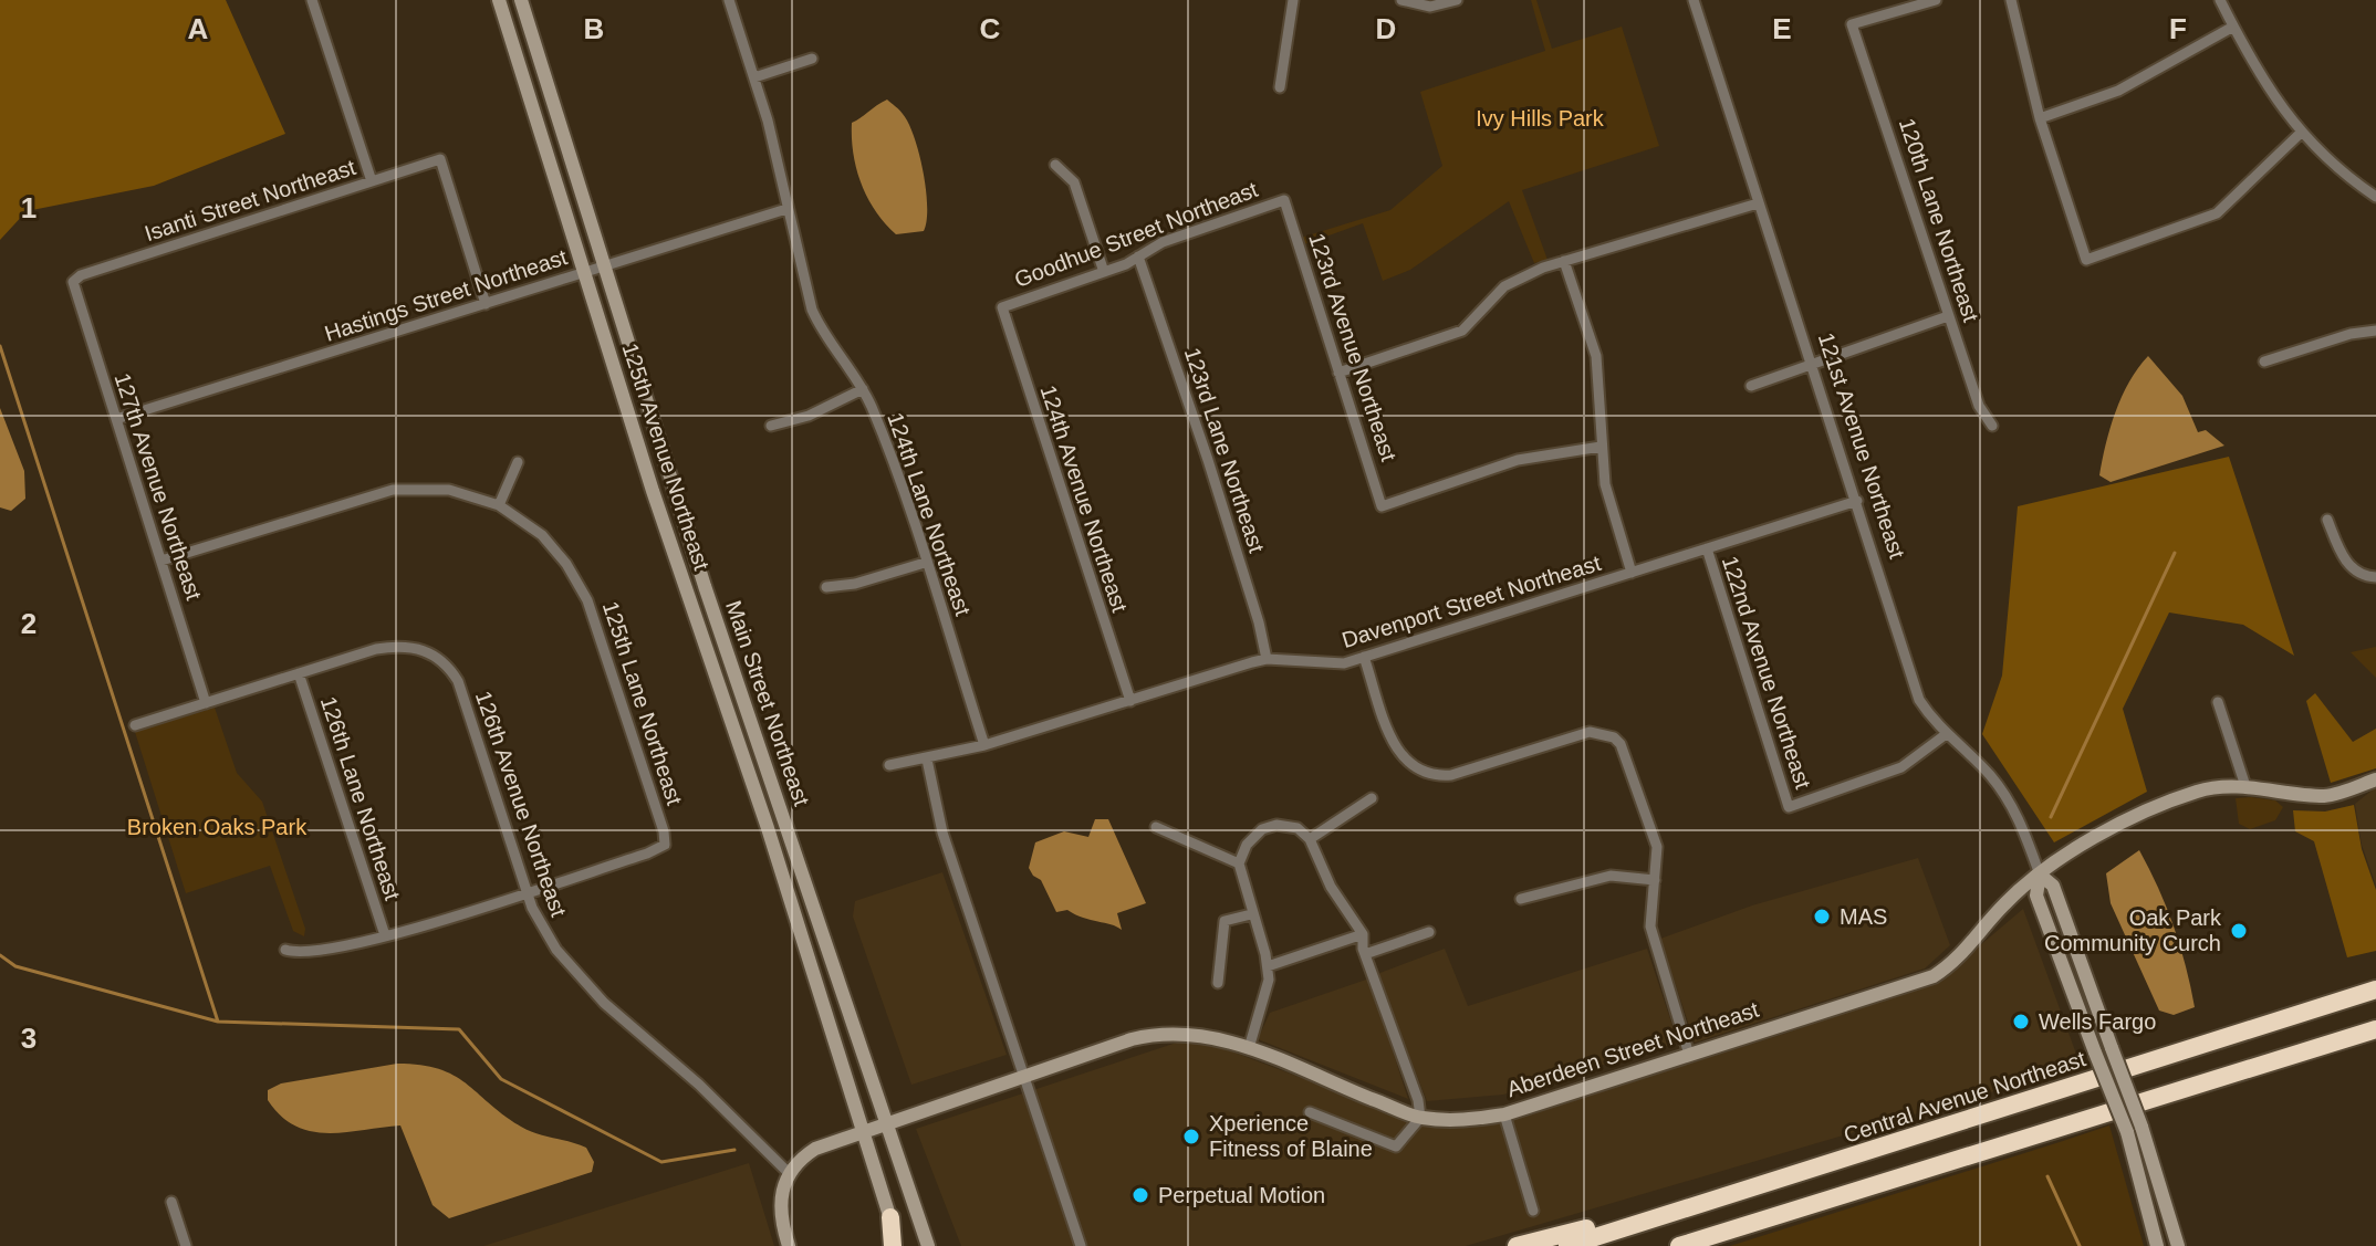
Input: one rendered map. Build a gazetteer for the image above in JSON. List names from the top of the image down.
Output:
{
  "streets": {
    "highway": ["Central Avenue Northeast"],
    "main road": [
      "121st Avenue Northeast",
      "125th Avenue Northeast",
      "Main Street Northeast",
      "Aberdeen Street Northeast"
    ],
    "street": [
      "Isanti Street Northeast",
      "120th Lane Northeast",
      "Goodhue Street Northeast",
      "Hastings Street Northeast",
      "123rd Avenue Northeast",
      "123rd Lane Northeast",
      "127th Avenue Northeast",
      "124th Avenue Northeast",
      "124th Lane Northeast",
      "Davenport Street Northeast",
      "122nd Avenue Northeast",
      "125th Lane Northeast",
      "126th Lane Northeast",
      "126th Avenue Northeast"
    ]
  },
  "crossings": [
    ["Isanti Street Northeast", "Hastings Street Northeast"],
    ["Isanti Street Northeast", "127th Avenue Northeast"],
    ["Goodhue Street Northeast", "123rd Avenue Northeast"],
    ["Goodhue Street Northeast", "123rd Lane Northeast"],
    ["Goodhue Street Northeast", "124th Avenue Northeast"],
    ["Hastings Street Northeast", "125th Avenue Northeast"],
    ["Hastings Street Northeast", "127th Avenue Northeast"],
    ["Hastings Street Northeast", "124th Lane Northeast"],
    ["Hastings Street Northeast", "Main Street Northeast"],
    ["121st Avenue Northeast", "Davenport Street Northeast"],
    ["121st Avenue Northeast", "122nd Avenue Northeast"],
    ["121st Avenue Northeast", "Aberdeen Street Northeast"],
    ["123rd Lane Northeast", "Davenport Street Northeast"],
    ["125th Avenue Northeast", "Aberdeen Street Northeast"],
    ["127th Avenue Northeast", "126th Avenue Northeast"],
    ["124th Avenue Northeast", "Davenport Street Northeast"],
    ["124th Lane Northeast", "Davenport Street Northeast"],
    ["Davenport Street Northeast", "122nd Avenue Northeast"],
    ["125th Lane Northeast", "126th Avenue Northeast"],
    ["Main Street Northeast", "Aberdeen Street Northeast"],
    ["126th Lane Northeast", "126th Avenue Northeast"]
  ],
  "parks": ["Ivy Hills Park", "Broken Oaks Park"],
  "places": [
    "MAS",
    "Oak Park Community Curch",
    "Wells Fargo",
    "Xperience Fitness of Blaine",
    "Perpetual Motion"
  ],
  "grid": {
    "columns": [
      "A",
      "B",
      "C",
      "D",
      "E",
      "F"
    ],
    "rows": ["1", "2", "3"]
  }
}
